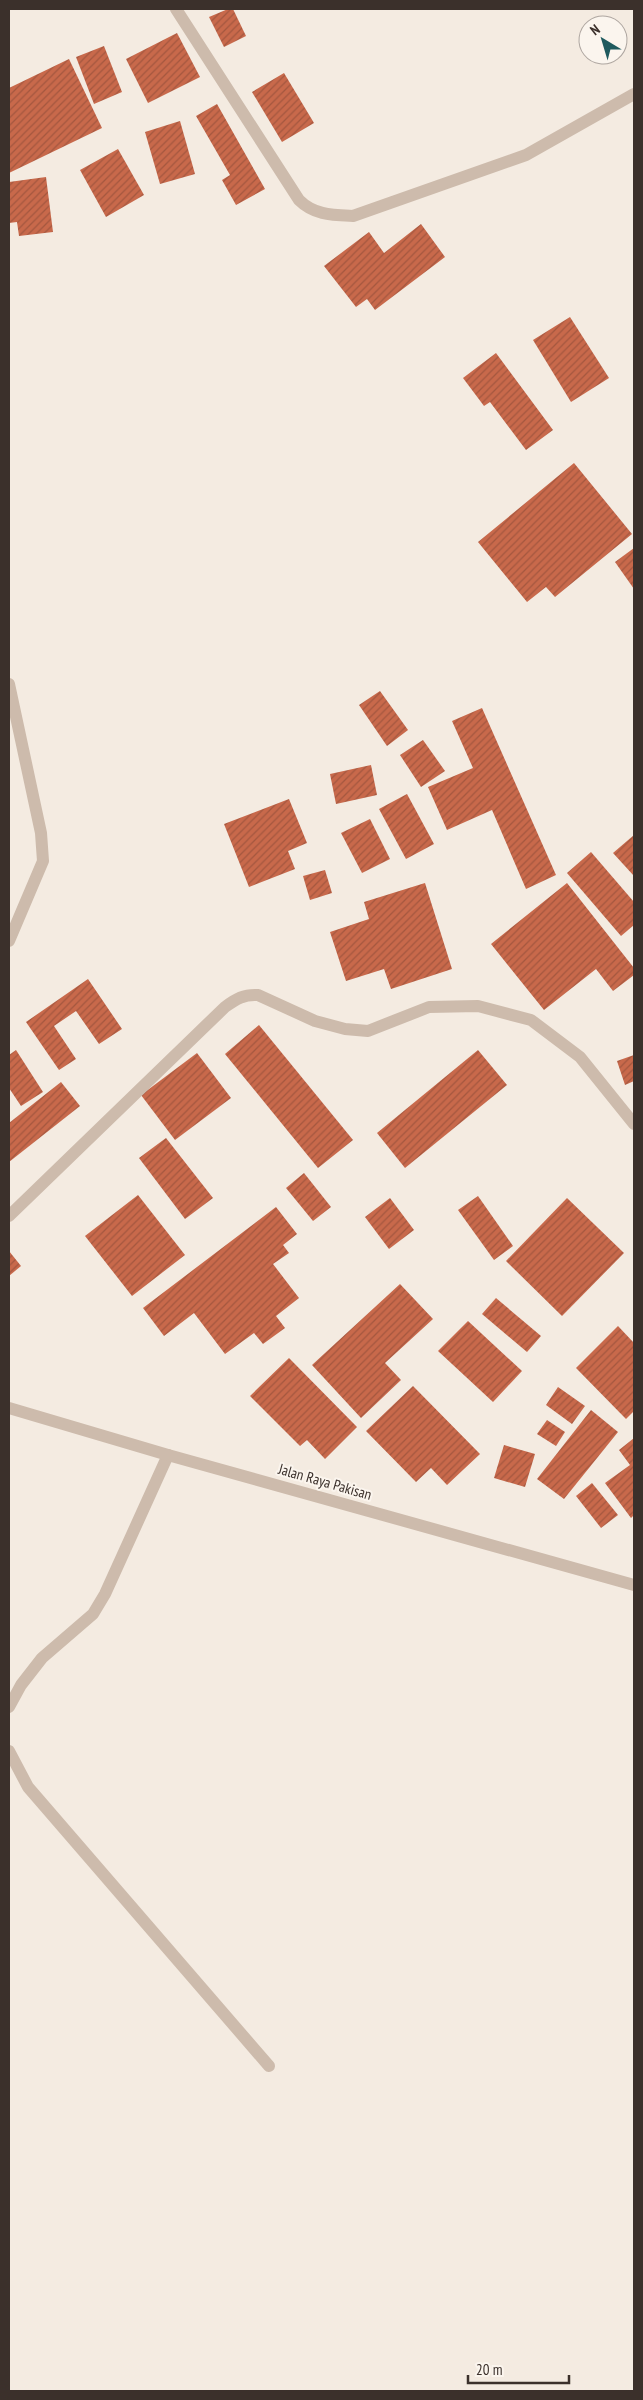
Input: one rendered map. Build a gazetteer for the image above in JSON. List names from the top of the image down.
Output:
{
  "streets": {
    "street": ["Jalan Raya Pakisan"]
  },
  "scale_bar": "20 m",
  "north": "top left"
}
